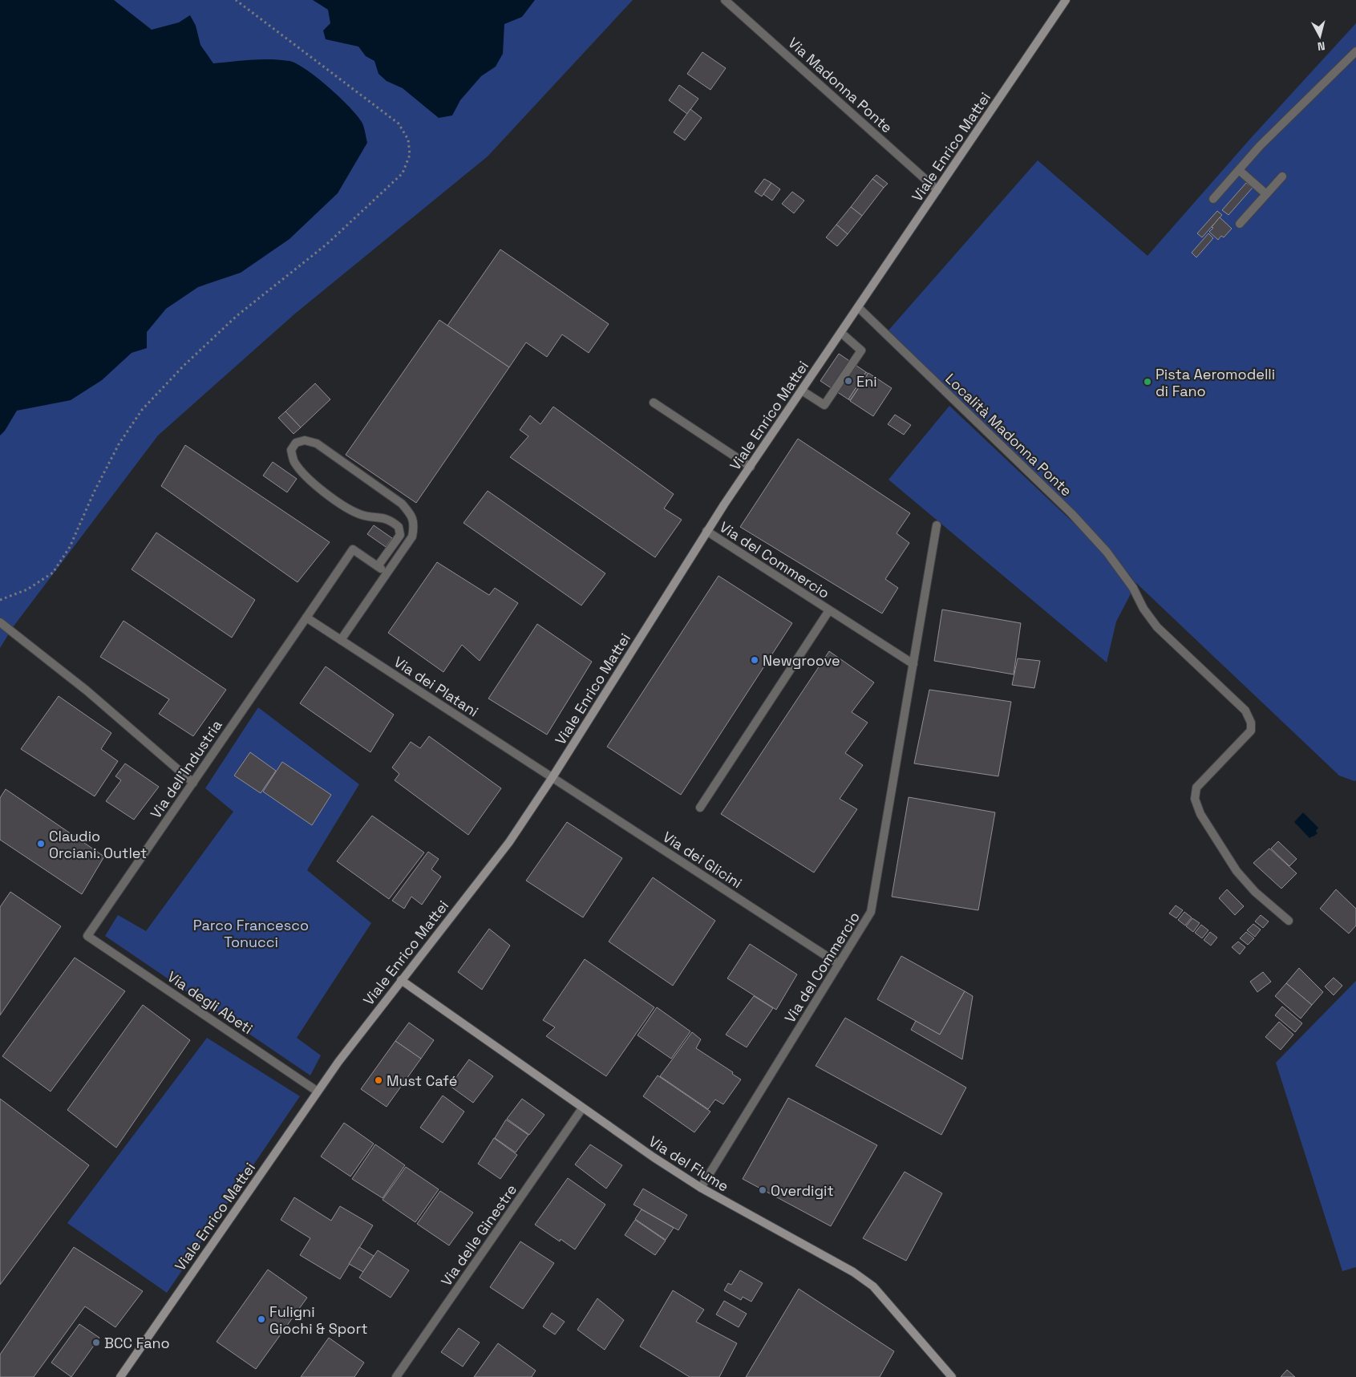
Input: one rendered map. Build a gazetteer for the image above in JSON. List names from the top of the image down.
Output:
{
  "streets": {
    "street": [
      "Via Madonna Ponte",
      "Viale Enrico Mattei",
      "Località Madonna Ponte",
      "Via del Commercio",
      "Via dei Platani",
      "Via dell'Industria",
      "Via dei Glicini",
      "Via degli Abeti",
      "Via del Fiume",
      "Via delle Ginestre"
    ]
  },
  "crossings": [
    ["Via Madonna Ponte", "Viale Enrico Mattei"],
    ["Viale Enrico Mattei", "Località Madonna Ponte"],
    ["Viale Enrico Mattei", "Via del Commercio"],
    ["Viale Enrico Mattei", "Via dei Platani"],
    ["Viale Enrico Mattei", "Via dei Glicini"],
    ["Viale Enrico Mattei", "Via degli Abeti"],
    ["Viale Enrico Mattei", "Via del Fiume"],
    ["Via del Commercio", "Via dei Glicini"],
    ["Via del Commercio", "Via del Fiume"],
    ["Via dei Platani", "Via dell'Industria"],
    ["Via dei Platani", "Via dei Glicini"],
    ["Via dell'Industria", "Via degli Abeti"],
    ["Via del Fiume", "Via delle Ginestre"]
  ],
  "parks": ["Parco Francesco Tonucci"],
  "places": [
    "Eni",
    "Pista Aeromodelli di Fano",
    "Newgroove",
    "Claudio Orciani. Outlet",
    "Must Café",
    "Overdigit",
    "Fuligni Giochi & Sport",
    "BCC Fano"
  ],
  "north": "bottom"
}
